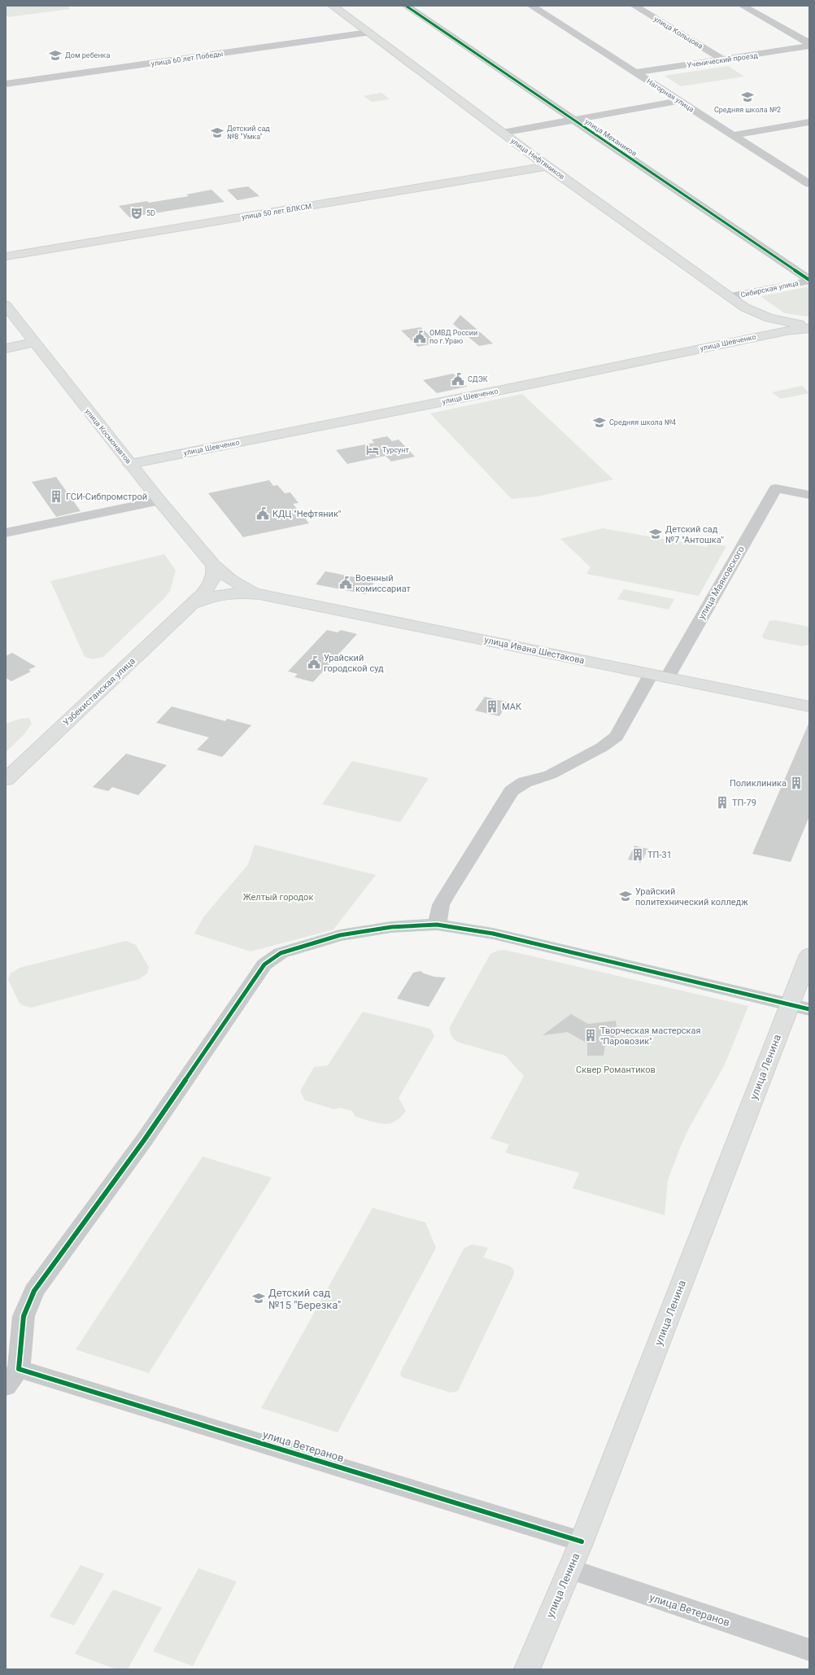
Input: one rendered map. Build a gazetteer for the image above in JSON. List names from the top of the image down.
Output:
{
  "streets": {
    "main road": [
      "улица Нефтяников",
      "улица 50 лет ВЛКСМ",
      "улица Шевченко",
      "улица Космонавтов",
      "улица Ивана Шестакова",
      "Узбекистанская улица",
      "улица Ленина"
    ],
    "street": [
      "улица Кольцова",
      "улица 60 лет Победы",
      "Ученический проезд",
      "Нагорная улица",
      "улица Механиков",
      "Сибирская улица",
      "улица Маяковского",
      "улица Ветеранов"
    ]
  },
  "crossings": [
    ["улица Кольцова", "Ученический проезд"],
    ["улица 60 лет Победы", "улица Нефтяников"],
    ["Ученический проезд", "Нагорная улица"],
    ["улица Механиков", "Сибирская улица"],
    ["улица Нефтяников", "улица 50 лет ВЛКСМ"],
    ["улица Нефтяников", "Сибирская улица"],
    ["улица Нефтяников", "улица Шевченко"],
    ["улица Шевченко", "улица Космонавтов"],
    ["улица Космонавтов", "улица Ивана Шестакова"],
    ["улица Космонавтов", "Узбекистанская улица"],
    ["улица Маяковского", "улица Ивана Шестакова"],
    ["улица Ленина", "улица Ветеранов"]
  ],
  "parks": ["Желтый городок", "Сквер Романтиков"],
  "places": {
    "school or university": [
      "Дом ребенка",
      "Средняя школа №2",
      "Детский сад №8 \"Умка\"",
      "Средняя школа №4",
      "Детский сад №7 \"Антошка\"",
      "Урайский политехнический колледж",
      "Детский сад №15 \"Березка\""
    ],
    "theatre": ["5D"],
    "public building": [
      "ОМВД России по г.Ураю",
      "СДЭК",
      "КДЦ \"Нефтяник\"",
      "Военный комиссариат",
      "Урайский городской суд"
    ],
    "hotel": ["Турсунт"],
    "building": [
      "ГСИ-Сибпромстрой",
      "МАК",
      "Поликлиника",
      "ТП-79",
      "ТП-31",
      "Творческая мастерская \"Паровозик\""
    ]
  }
}
